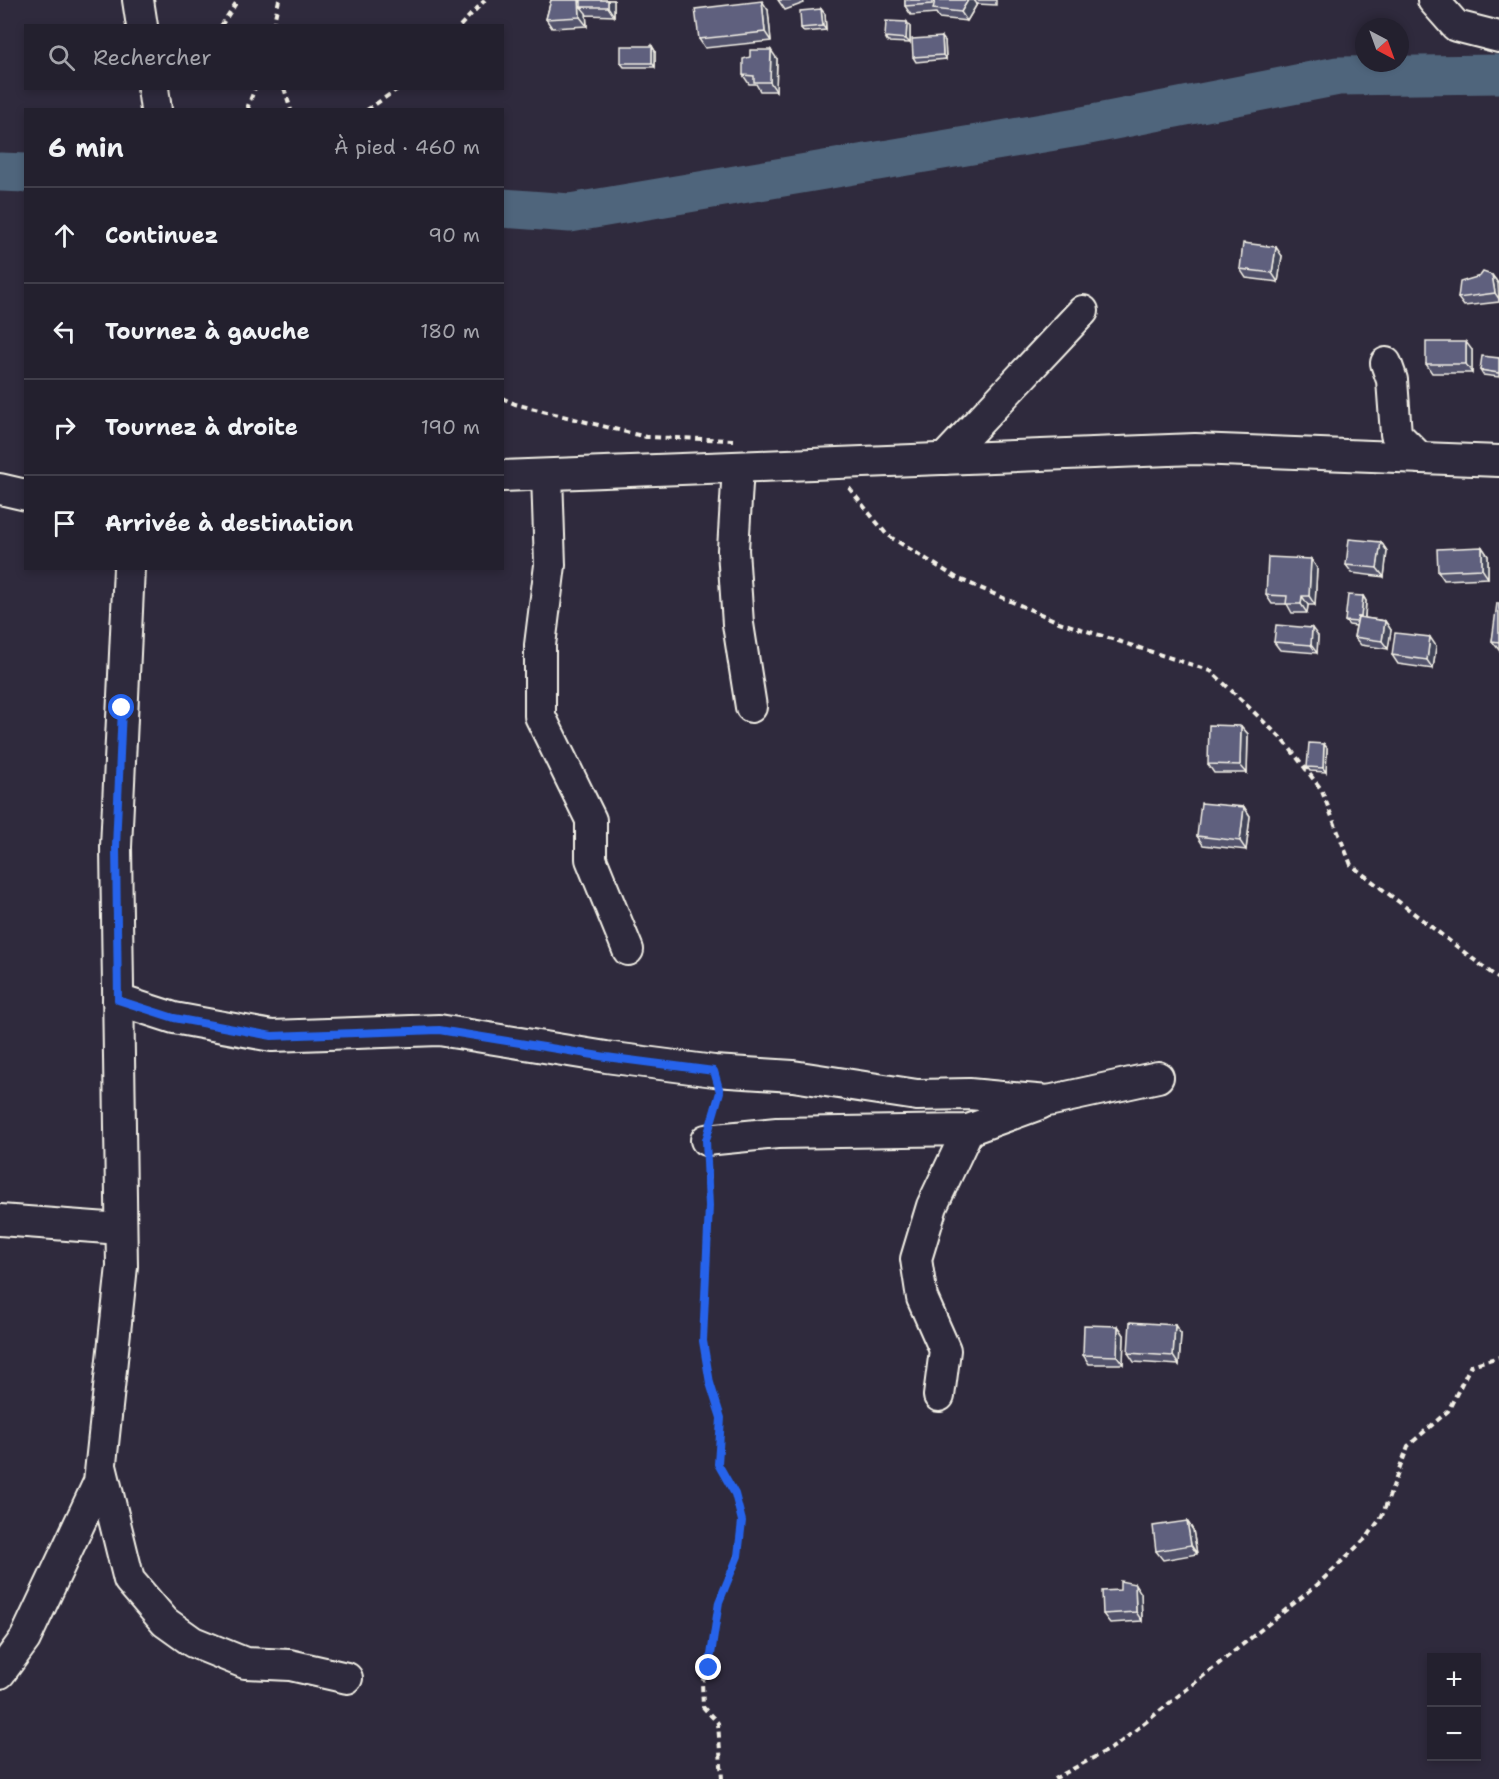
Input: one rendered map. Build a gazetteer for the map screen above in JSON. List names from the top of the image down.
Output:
{
  "north": "bottom right",
  "page": {
    "search": "Rechercher",
    "heading": ["6 min", "À pied · 460 m"],
    "list": [
      ["Continuez", "90 m"],
      ["Tournez à gauche", "180 m"],
      ["Tournez à droite", "190 m"],
      "Arrivée à destination"
    ],
    "map_buttons": ["+", "−"]
  }
}
